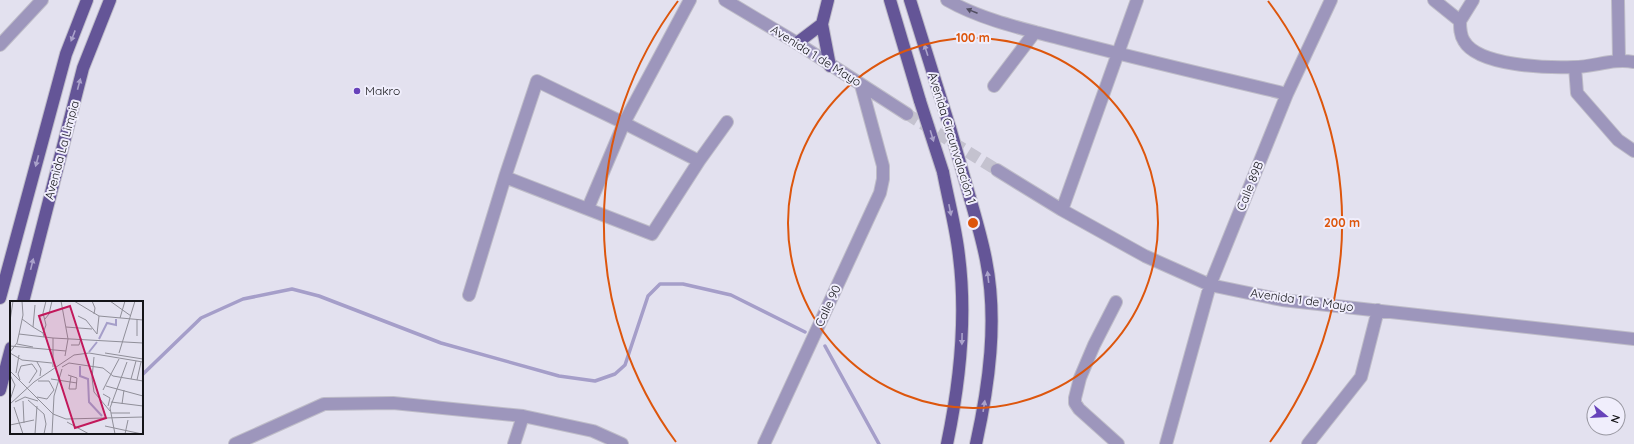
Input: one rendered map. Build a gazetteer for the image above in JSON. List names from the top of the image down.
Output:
{
  "streets": {
    "main road": ["Avenida Circunvalación 1", "Avenida La Limpia"],
    "street": ["Avenida 1 de Mayo", "Calle 89B", "Calle 90"]
  },
  "crossings": [
    ["Avenida 1 de Mayo", "Calle 89B"],
    ["Avenida 1 de Mayo", "Calle 90"]
  ],
  "places": ["Makro"],
  "north": "right",
  "rings": ["100 m", "200 m"]
}
